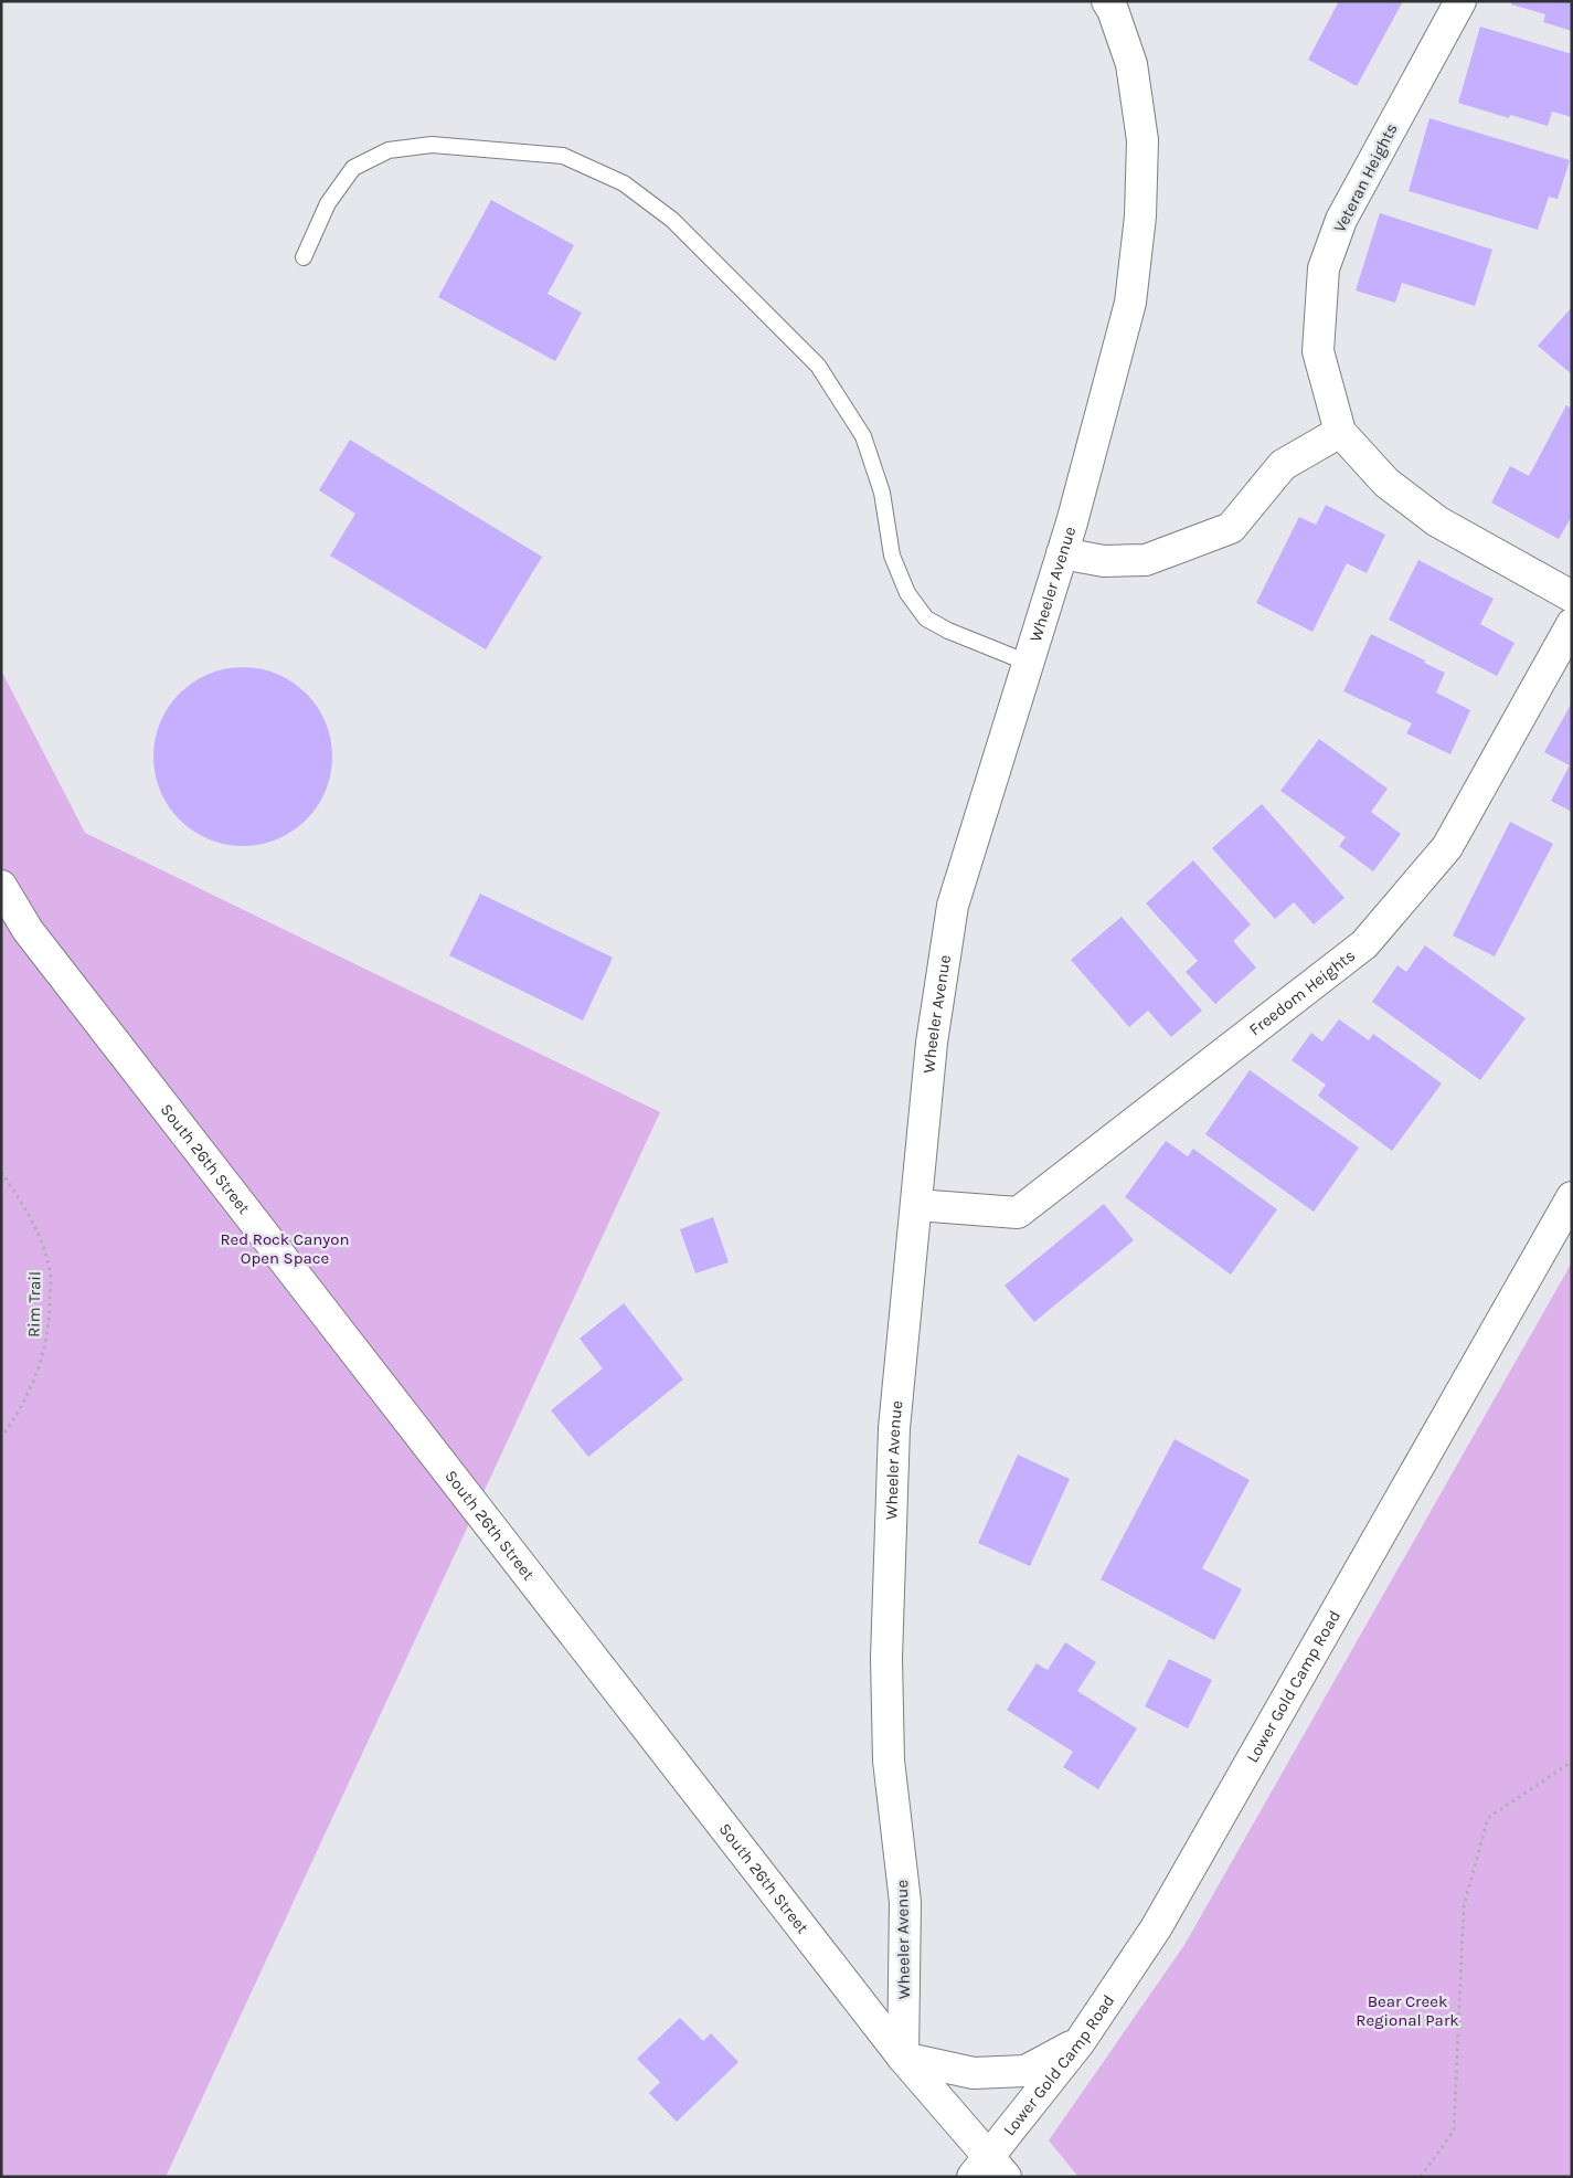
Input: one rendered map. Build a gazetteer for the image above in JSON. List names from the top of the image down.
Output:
{
  "streets": {
    "street": [
      "Veteran Heights",
      "Wheeler Avenue",
      "Freedom Heights",
      "South 26th Street",
      "Lower Gold Camp Road"
    ],
    "path": ["Rim Trail"]
  },
  "crossings": [
    ["Wheeler Avenue", "Freedom Heights"],
    ["Wheeler Avenue", "South 26th Street"],
    ["South 26th Street", "Lower Gold Camp Road"]
  ],
  "parks": ["Red Rock Canyon Open Space", "Bear Creek Regional Park"]
}
